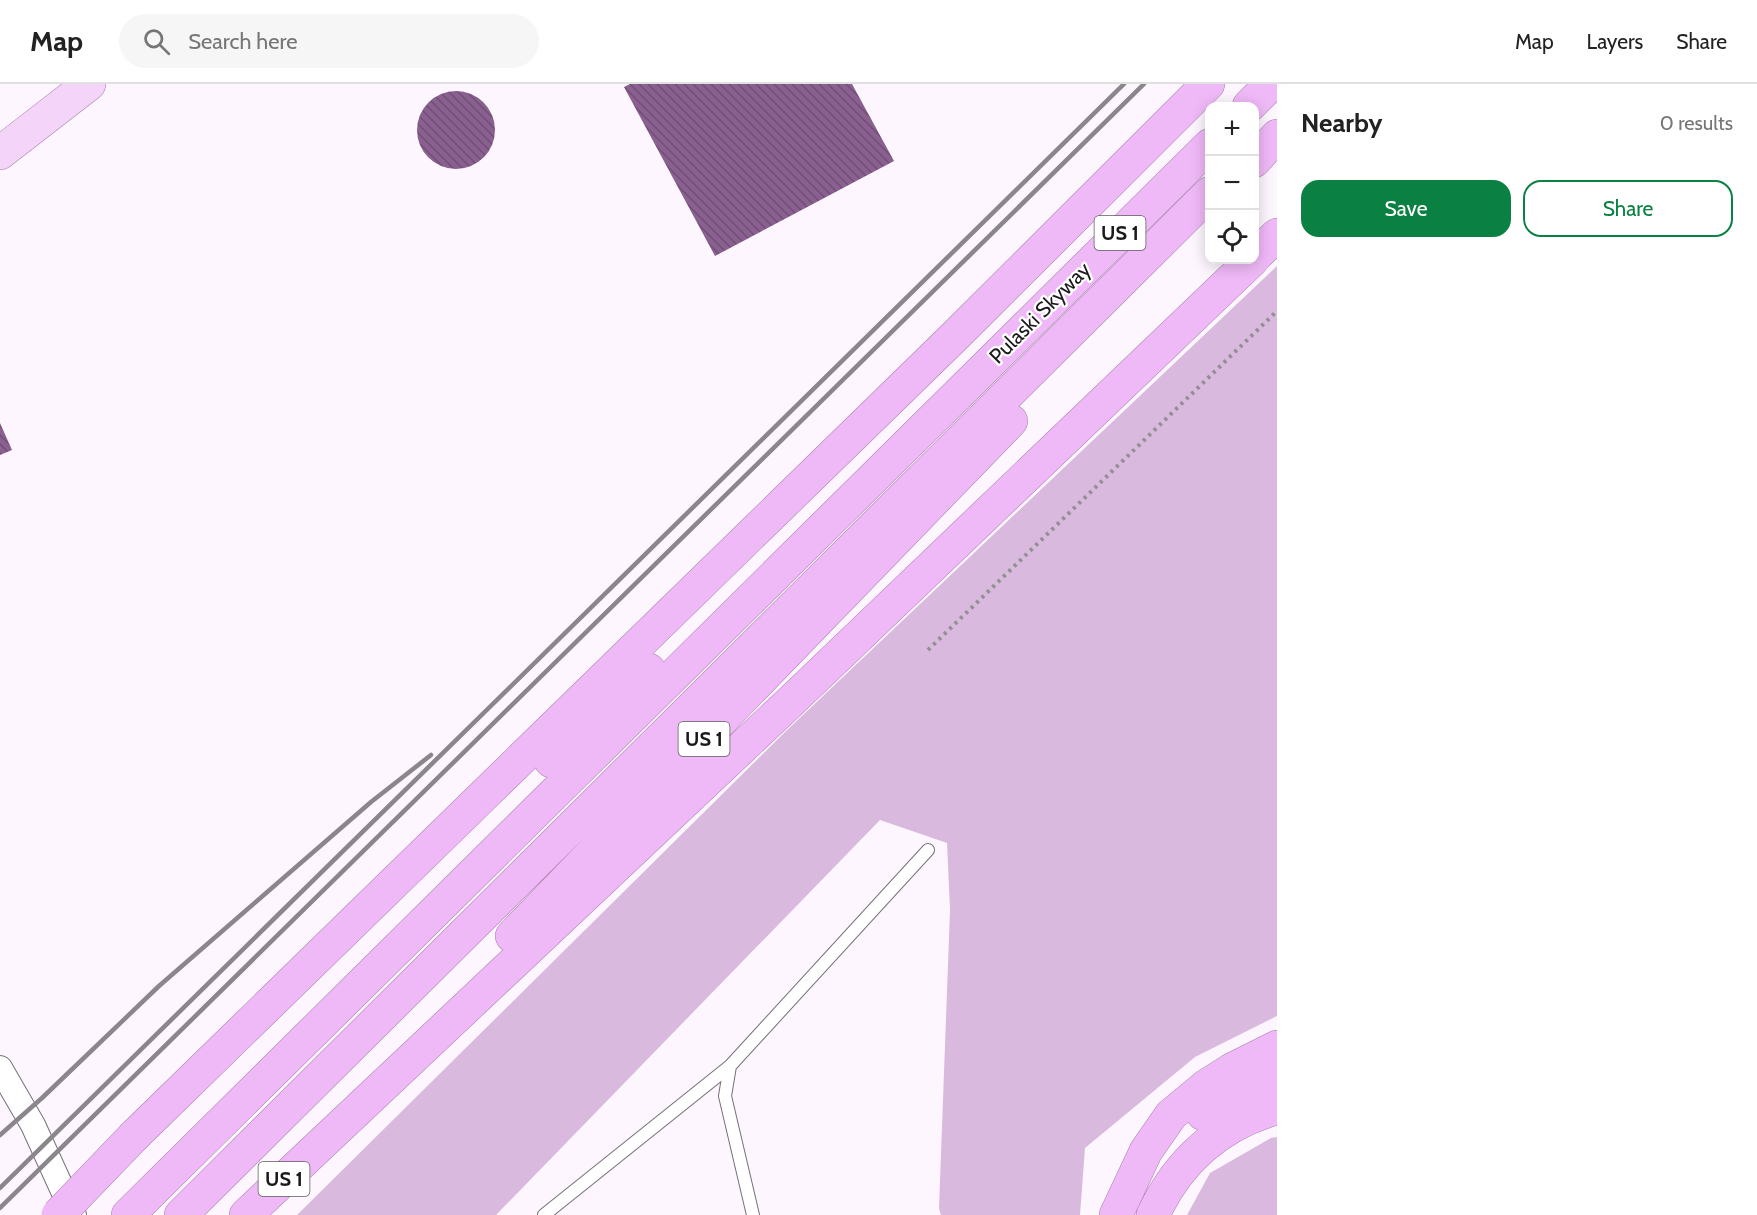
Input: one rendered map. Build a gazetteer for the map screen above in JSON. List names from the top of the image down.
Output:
{
  "streets": {
    "highway": ["US 1", "Pulaski Skyway"]
  },
  "crossings": [
    ["US 1", "Pulaski Skyway"]
  ],
  "page": {
    "header": "Map",
    "search": "Search here",
    "nav": ["Map", "Layers", "Share"],
    "heading": ["Nearby", "0 results"],
    "map_buttons": ["+", "−"],
    "buttons": ["Save", "Share"]
  }
}
